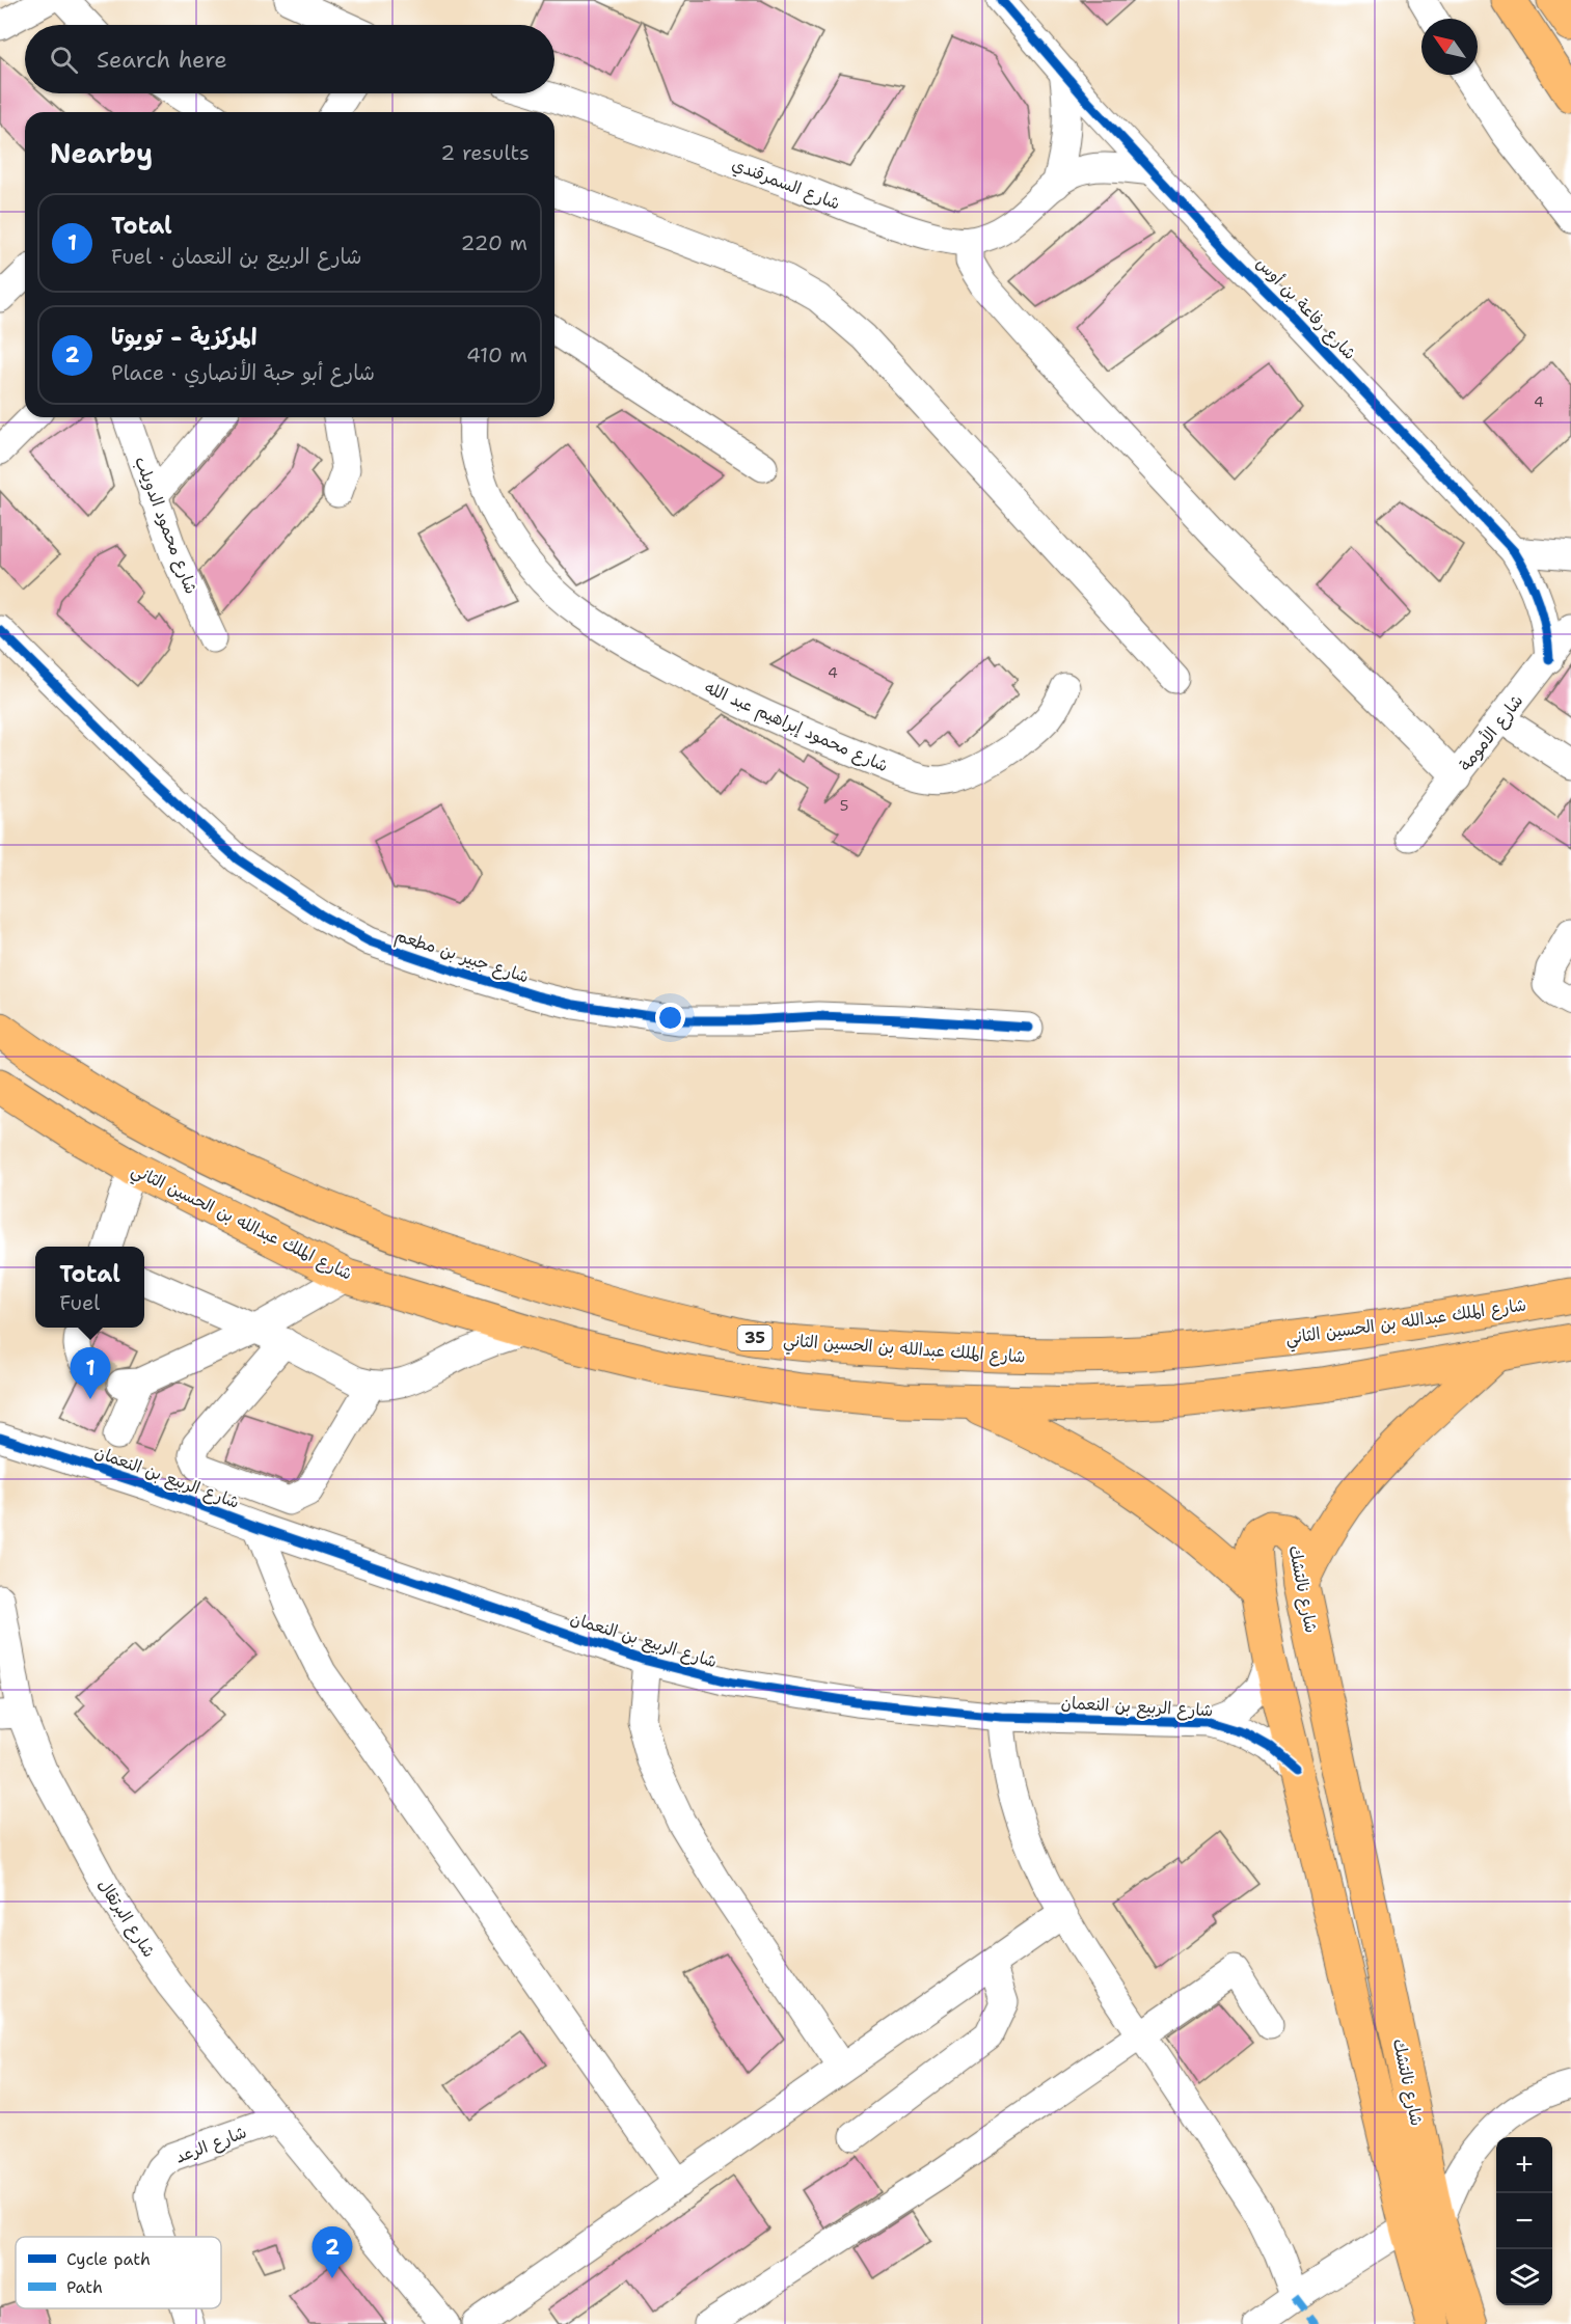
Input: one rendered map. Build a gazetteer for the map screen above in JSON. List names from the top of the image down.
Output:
{
  "streets": {
    "main road": ["شارع الملك عبدالله بن الحسين الثاني", "35", "شارع نالتشك"],
    "street": [
      "شارع السمرقندي",
      "شارع رفاعة بن أوس",
      "شارع محمود الدويلب",
      "شارع محمود إبراهيم عبد الله",
      "شارع الأمومة",
      "شارع جبير بن مطعم",
      "شارع الربيع بن النعمان",
      "شارع البرتقال",
      "شارع الرعد"
    ]
  },
  "crossings": [
    ["شارع السمرقندي", "شارع رفاعة بن أوس"],
    ["شارع رفاعة بن أوس", "شارع الأمومة"],
    ["شارع الربيع بن النعمان", "شارع نالتشك"],
    ["شارع البرتقال", "شارع الرعد"]
  ],
  "house_numbers": ["4", "4", "5"],
  "legend": ["Cycle path", "Path"],
  "north": "top left",
  "page": {
    "search": "Search here",
    "heading": ["Nearby", "2 results"],
    "list": [
      {
        "mark": "1",
        "name": "Total",
        "note": "Fuel · شارع الربيع بن النعمان",
        "value": "220 m"
      },
      {
        "mark": "2",
        "name": "المركزية - تويوتا",
        "note": "Place · شارع أبو حبة الأنصاري",
        "value": "410 m"
      }
    ],
    "popup": ["Total", "Fuel"],
    "pins": ["1", "2"],
    "map_buttons": ["+", "−"]
  }
}
